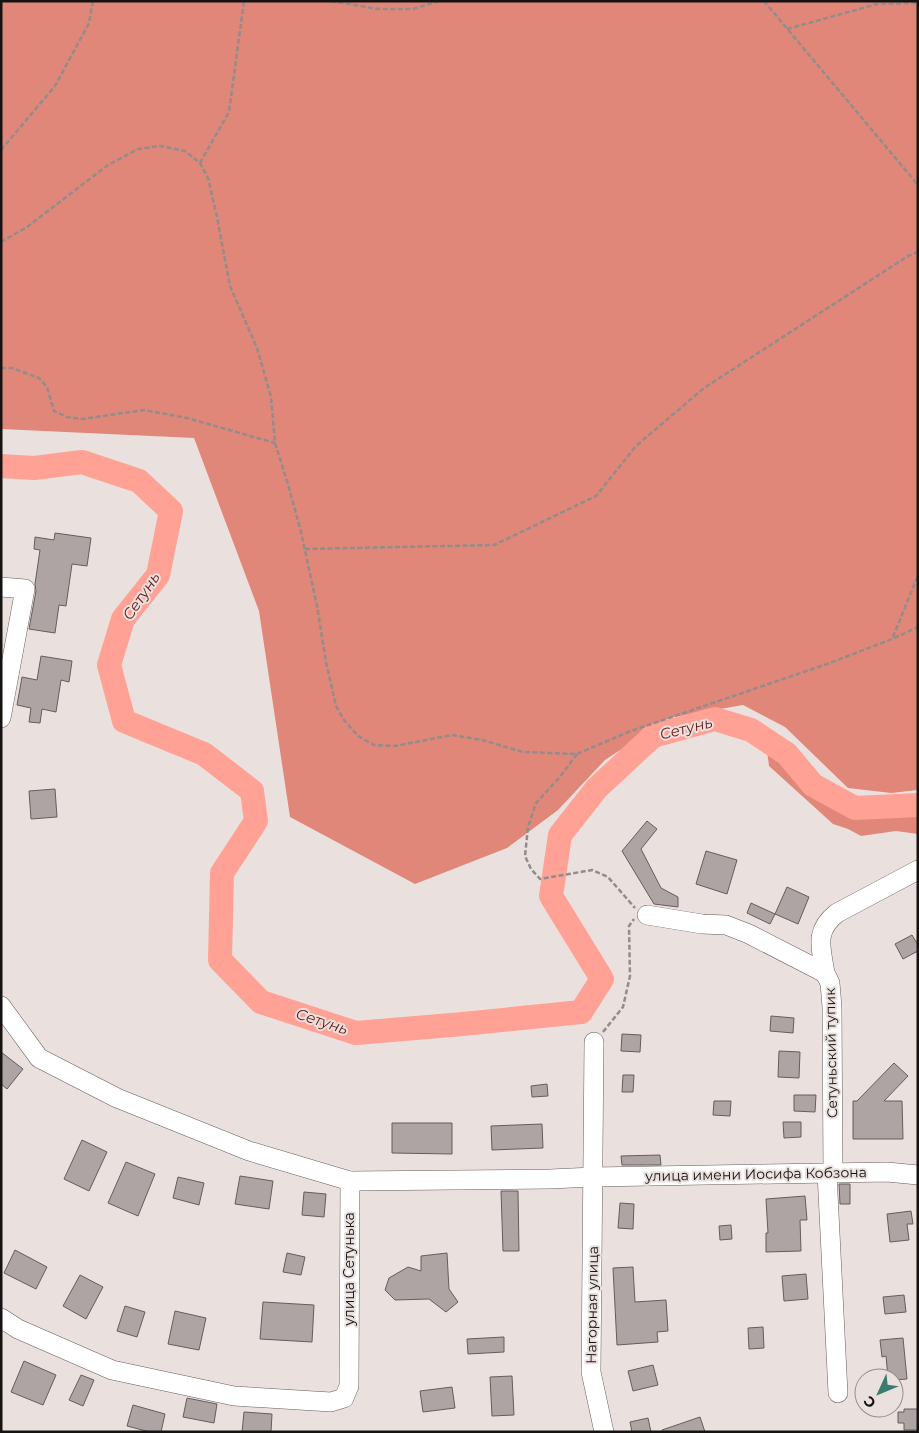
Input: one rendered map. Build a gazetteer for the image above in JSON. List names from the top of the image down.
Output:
{
  "streets": {
    "street": [
      "Сетуньский тупик",
      "улица имени Иосифа Кобзона",
      "улица Сетунька",
      "Нагорная улица"
    ]
  },
  "crossings": [
    ["Сетуньский тупик", "улица имени Иосифа Кобзона"],
    ["улица имени Иосифа Кобзона", "улица Сетунька"],
    ["улица имени Иосифа Кобзона", "Нагорная улица"]
  ],
  "water": ["Сетунь"],
  "north": "bottom left"
}
